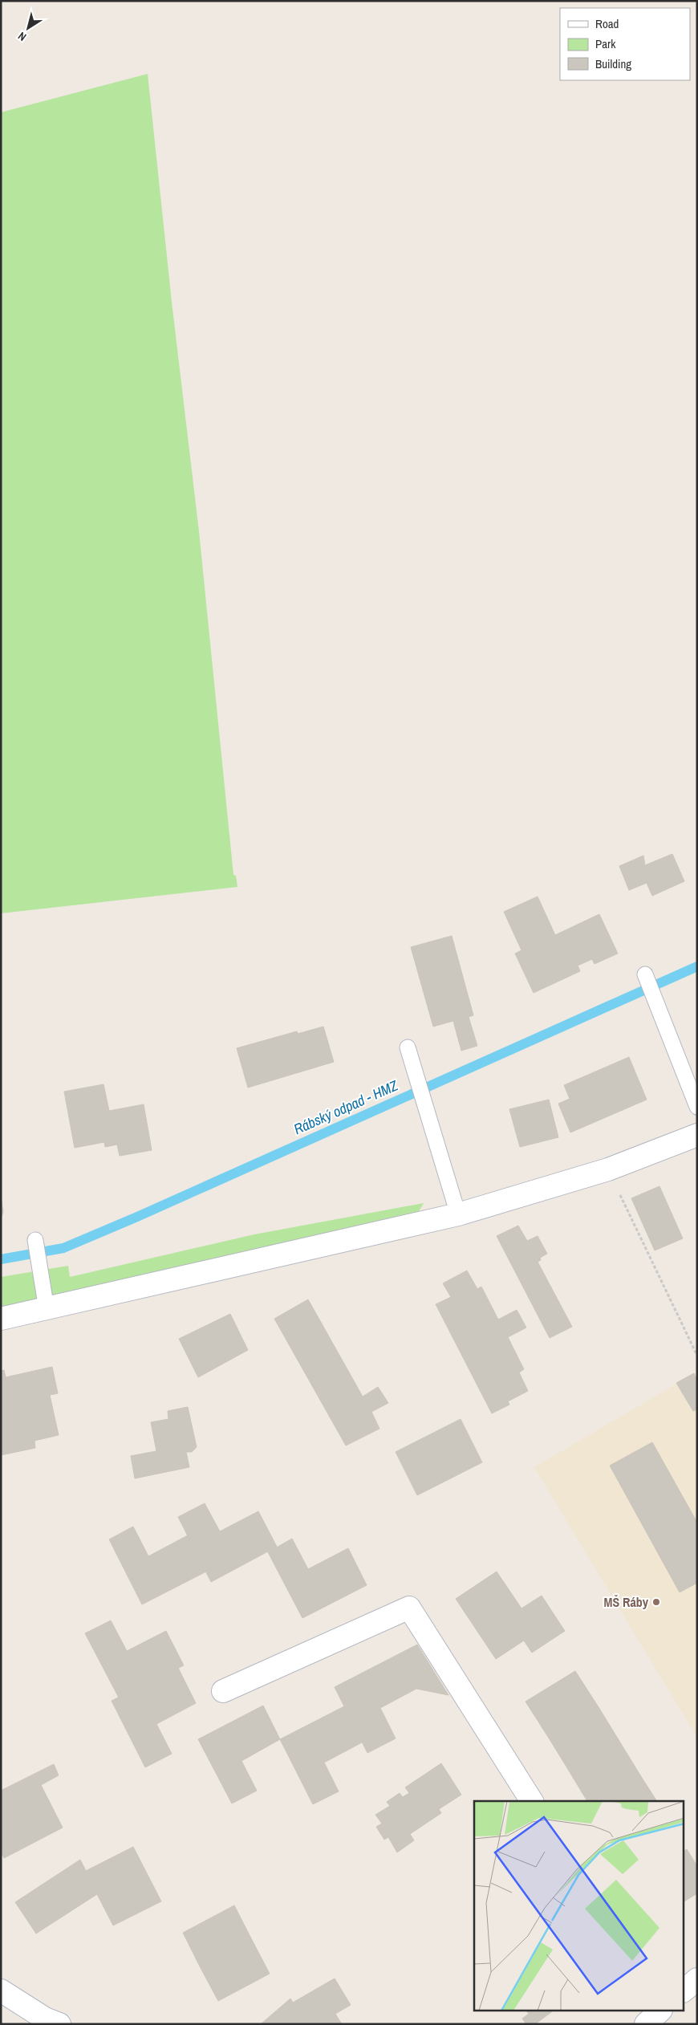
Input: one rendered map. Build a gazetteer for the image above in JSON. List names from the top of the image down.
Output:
{
  "water": ["Rábský odpad - HMZ"],
  "places": ["MŠ Ráby"],
  "legend": ["Road", "Park", "Building"],
  "north": "bottom left"
}
